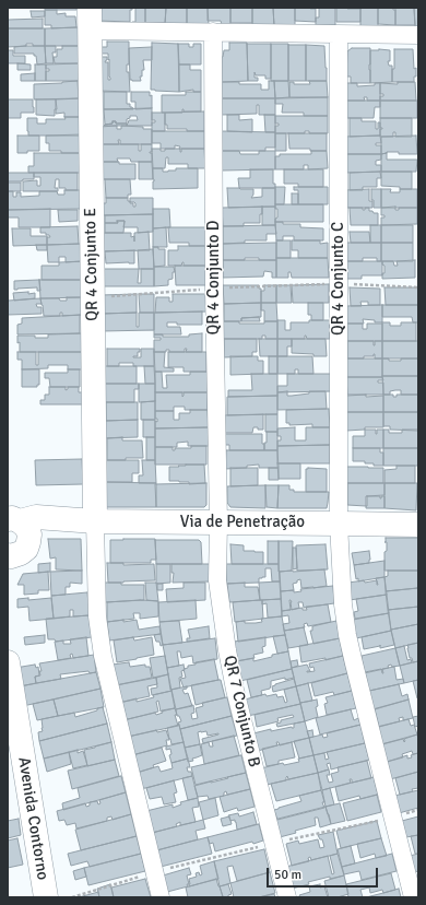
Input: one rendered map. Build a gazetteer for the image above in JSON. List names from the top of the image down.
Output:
{
  "streets": {
    "street": [
      "QR 4 Conjunto E",
      "QR 4 Conjunto D",
      "QR 4 Conjunto C",
      "Via de Penetração",
      "QR 7 Conjunto B",
      "Avenida Contorno"
    ]
  },
  "crossings": [
    ["QR 4 Conjunto E", "Via de Penetração"],
    ["QR 4 Conjunto D", "Via de Penetração"],
    ["QR 4 Conjunto D", "QR 7 Conjunto B"],
    ["QR 4 Conjunto C", "Via de Penetração"],
    ["Via de Penetração", "QR 7 Conjunto B"]
  ],
  "scale_bar": "50 m"
}
